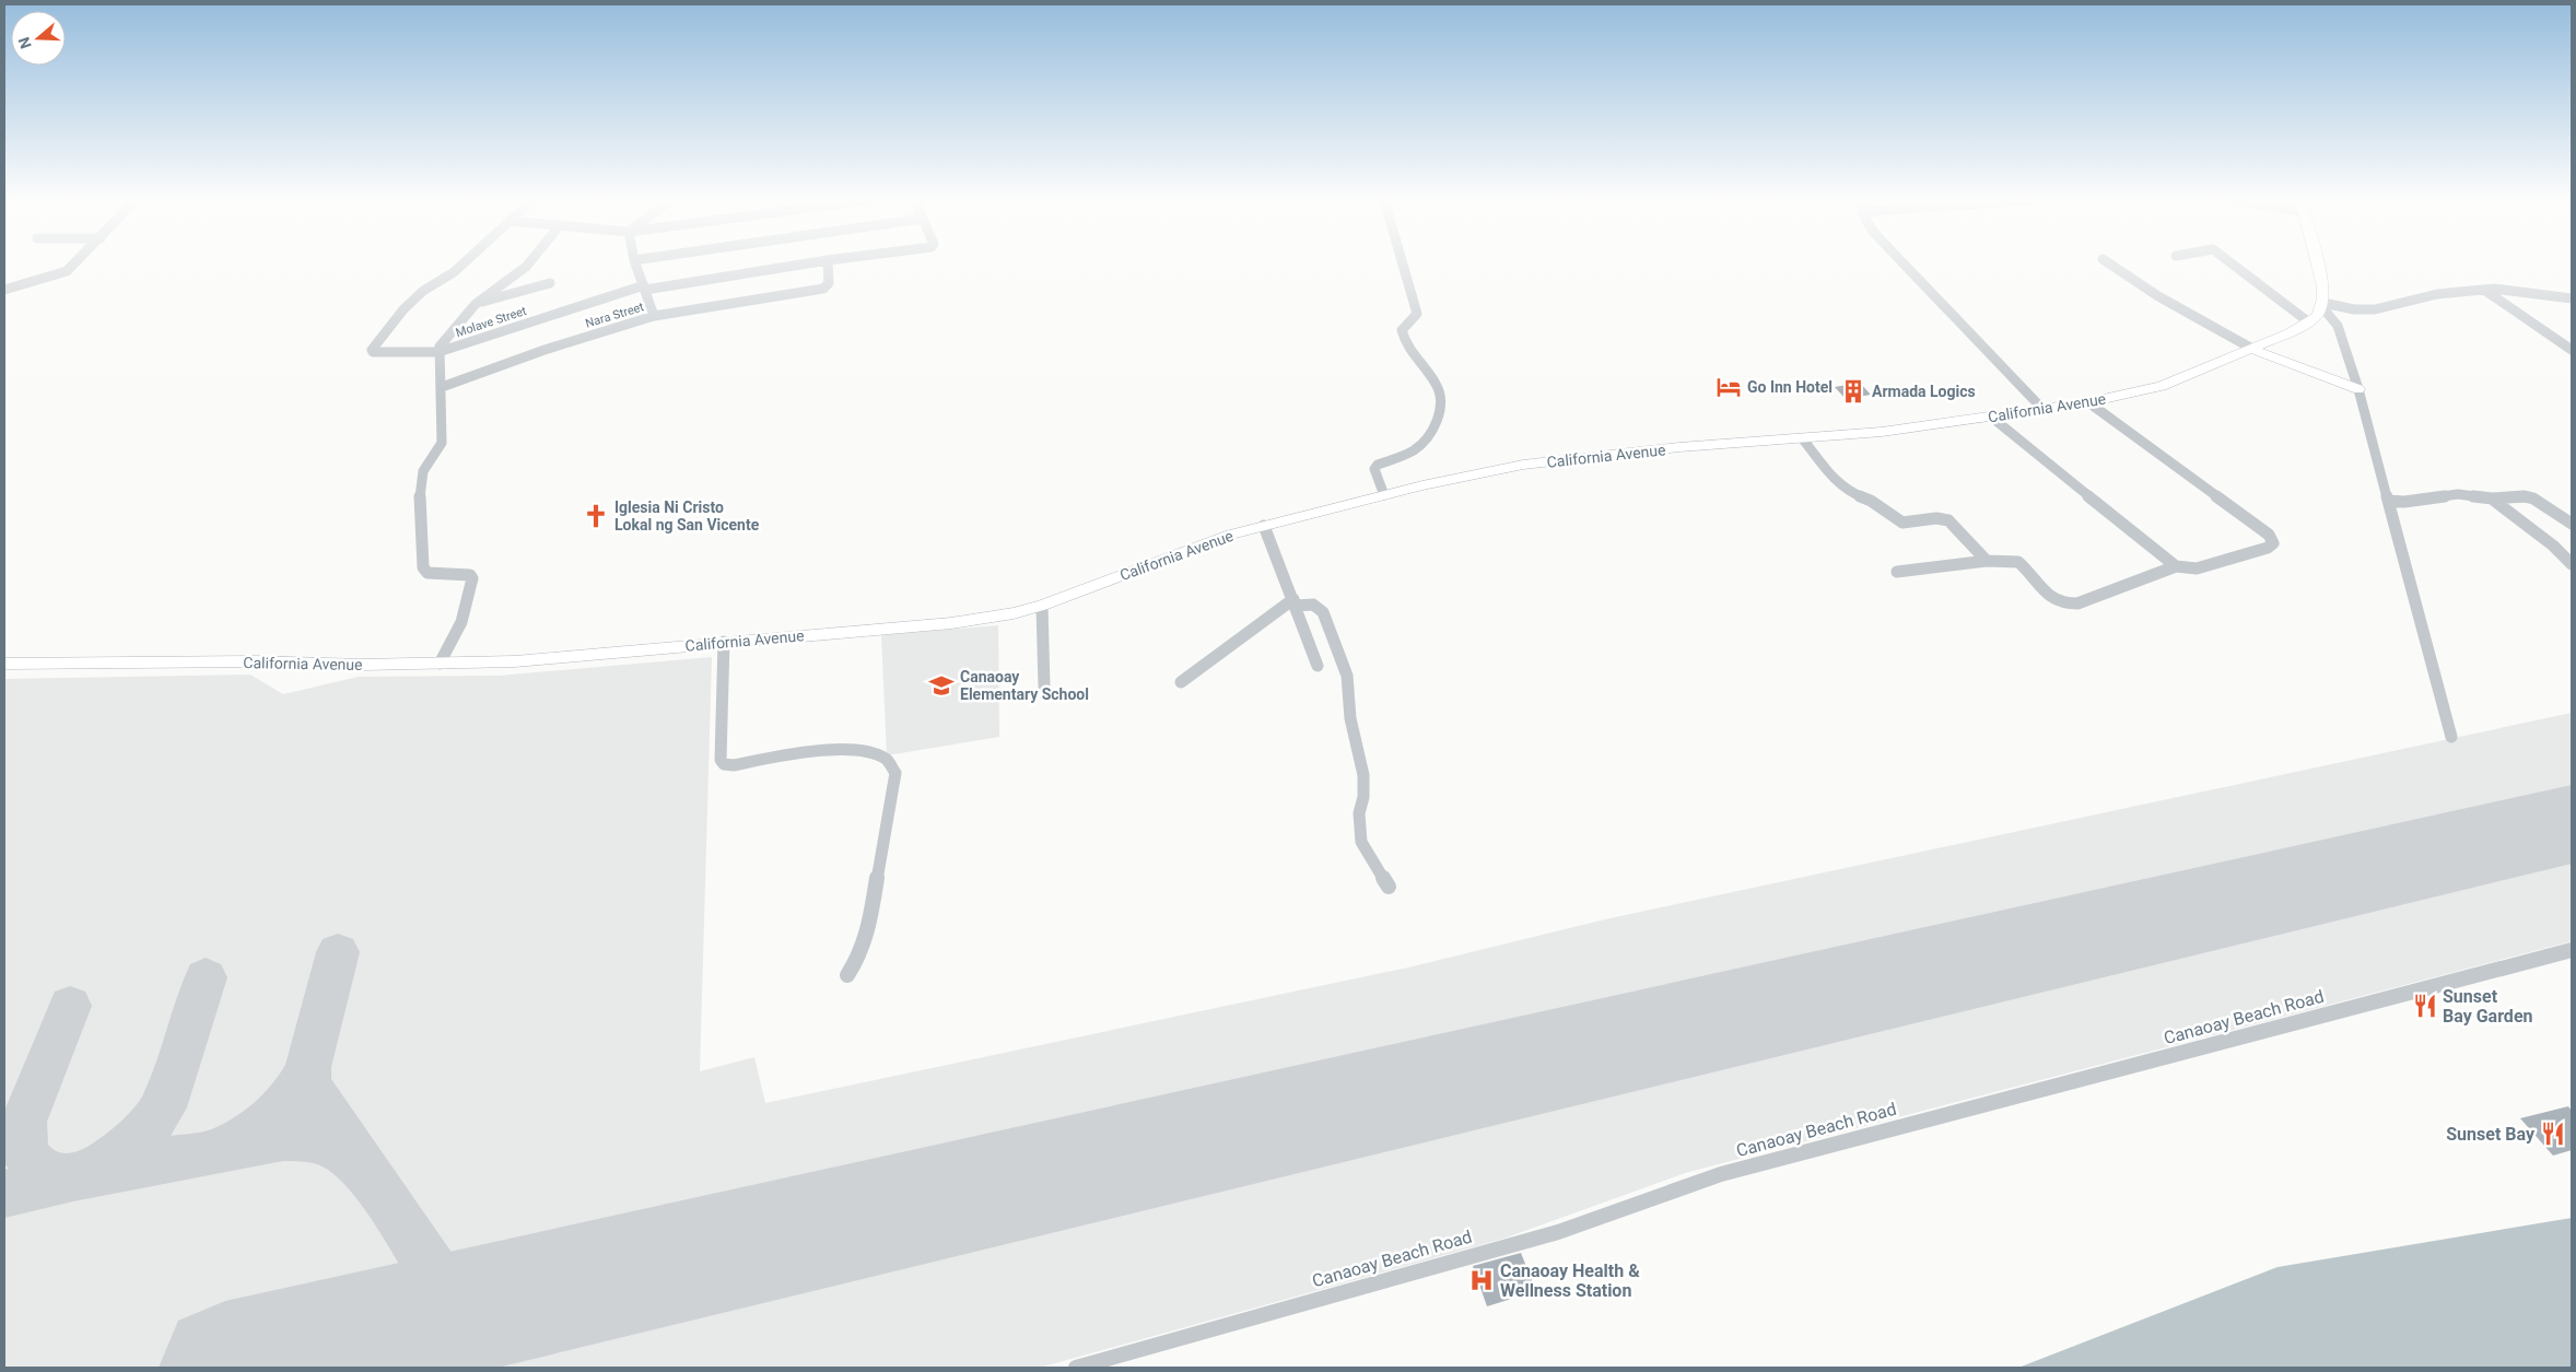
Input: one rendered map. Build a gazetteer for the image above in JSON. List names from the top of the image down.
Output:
{
  "streets": {
    "street": [
      "Nara Street",
      "Molave Street",
      "California Avenue",
      "Canaoay Beach Road"
    ]
  },
  "places": {
    "hotel": ["Go Inn Hotel"],
    "building": ["Armada Logics"],
    "church": ["Iglesia Ni Cristo Lokal ng San Vicente"],
    "school or university": ["Canaoay Elementary School"],
    "restaurant": ["Sunset Bay Garden", "Sunset Bay"],
    "hospital": ["Canaoay Health & Wellness Station"]
  },
  "north": "left"
}
